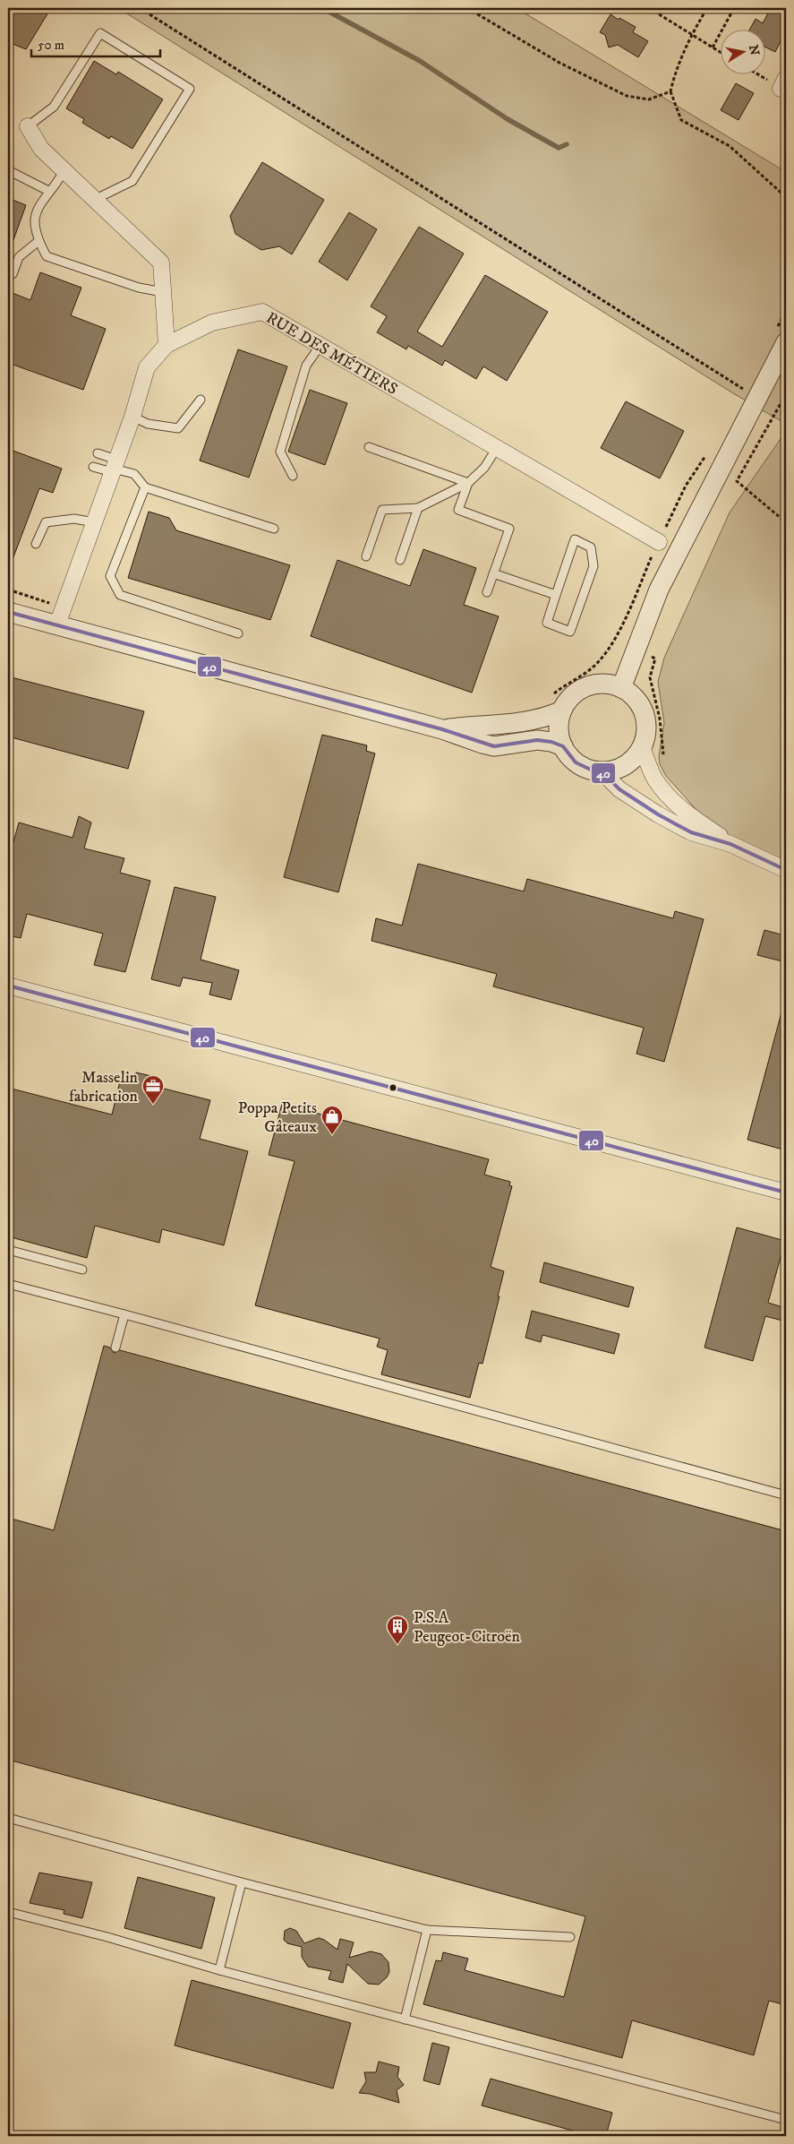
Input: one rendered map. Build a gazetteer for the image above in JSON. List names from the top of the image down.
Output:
{
  "streets": {
    "street": ["RUE DES MÉTIERS"]
  },
  "places": {
    "office": ["Masselin fabrication"],
    "shop": ["Poppa Petits Gâteaux"],
    "building": ["P.S.A Peugeot-Citroën"]
  },
  "lines": ["transit line 40"],
  "scale_bar": "50 m",
  "north": "right"
}
